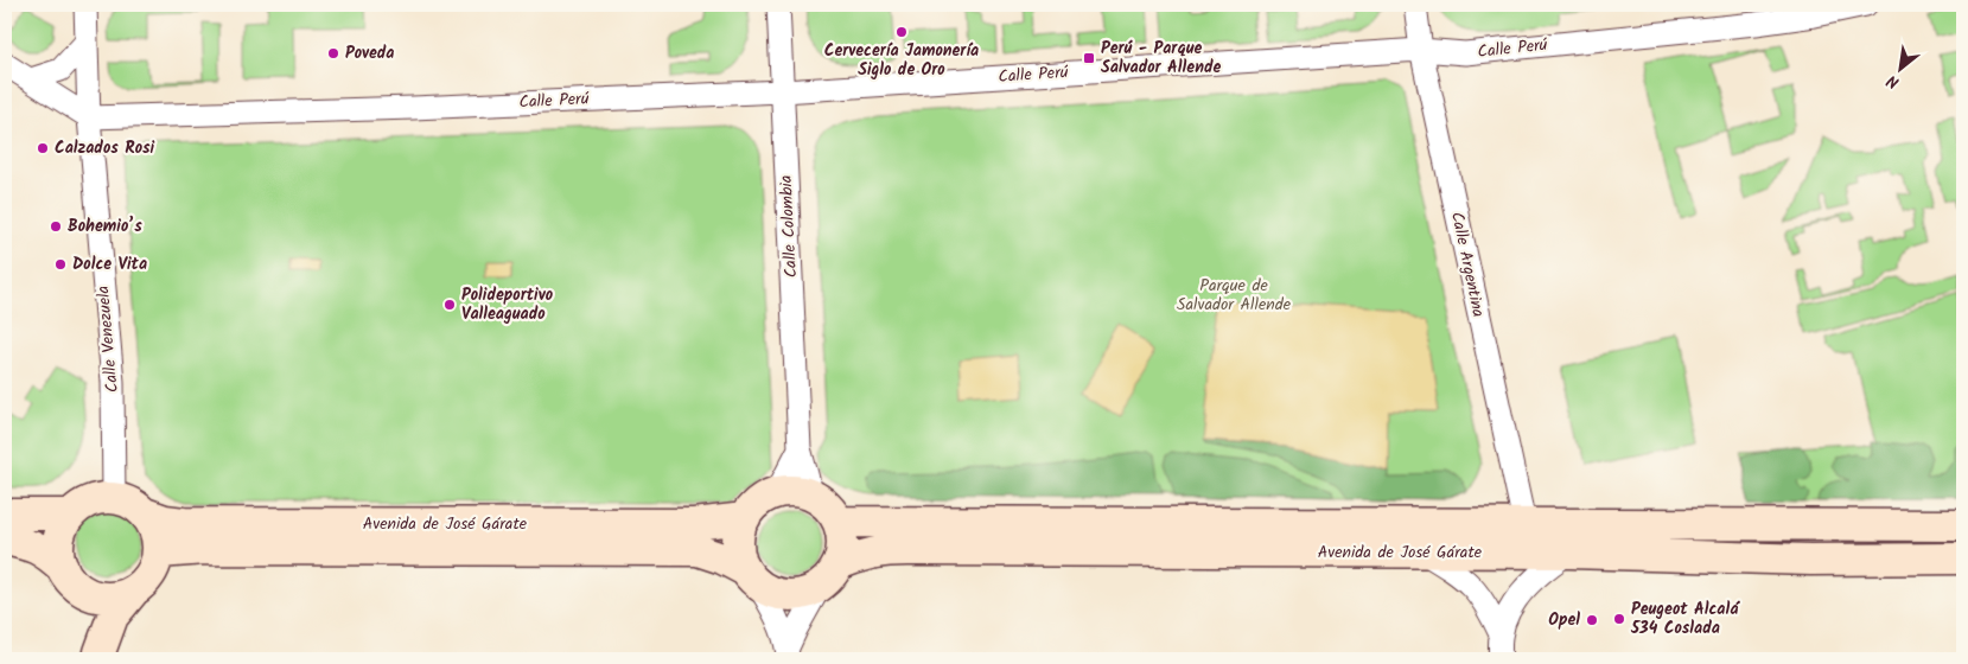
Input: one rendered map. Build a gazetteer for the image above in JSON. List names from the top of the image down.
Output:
{
  "streets": {
    "main road": ["Avenida de José Gárate"],
    "street": [
      "Calle Perú",
      "Calle Colombia",
      "Calle Argentina",
      "Calle Venezuela"
    ]
  },
  "crossings": [
    ["Calle Perú", "Calle Colombia"],
    ["Calle Perú", "Calle Argentina"],
    ["Calle Perú", "Calle Venezuela"],
    ["Calle Colombia", "Avenida de José Gárate"],
    ["Calle Argentina", "Avenida de José Gárate"],
    ["Calle Venezuela", "Avenida de José Gárate"]
  ],
  "parks": ["Parque de Salvador Allende"],
  "places": {
    "other": [
      "Cervecería Jamonería Siglo de Oro",
      "Poveda",
      "Calzados Rosi",
      "Bohemio’s",
      "Dolce Vita",
      "Polideportivo Valleaguado",
      "Peugeot Alcalá 534 Coslada",
      "Opel"
    ],
    "transit": ["Perú - Parque Salvador Allende"]
  },
  "north": "bottom left"
}
